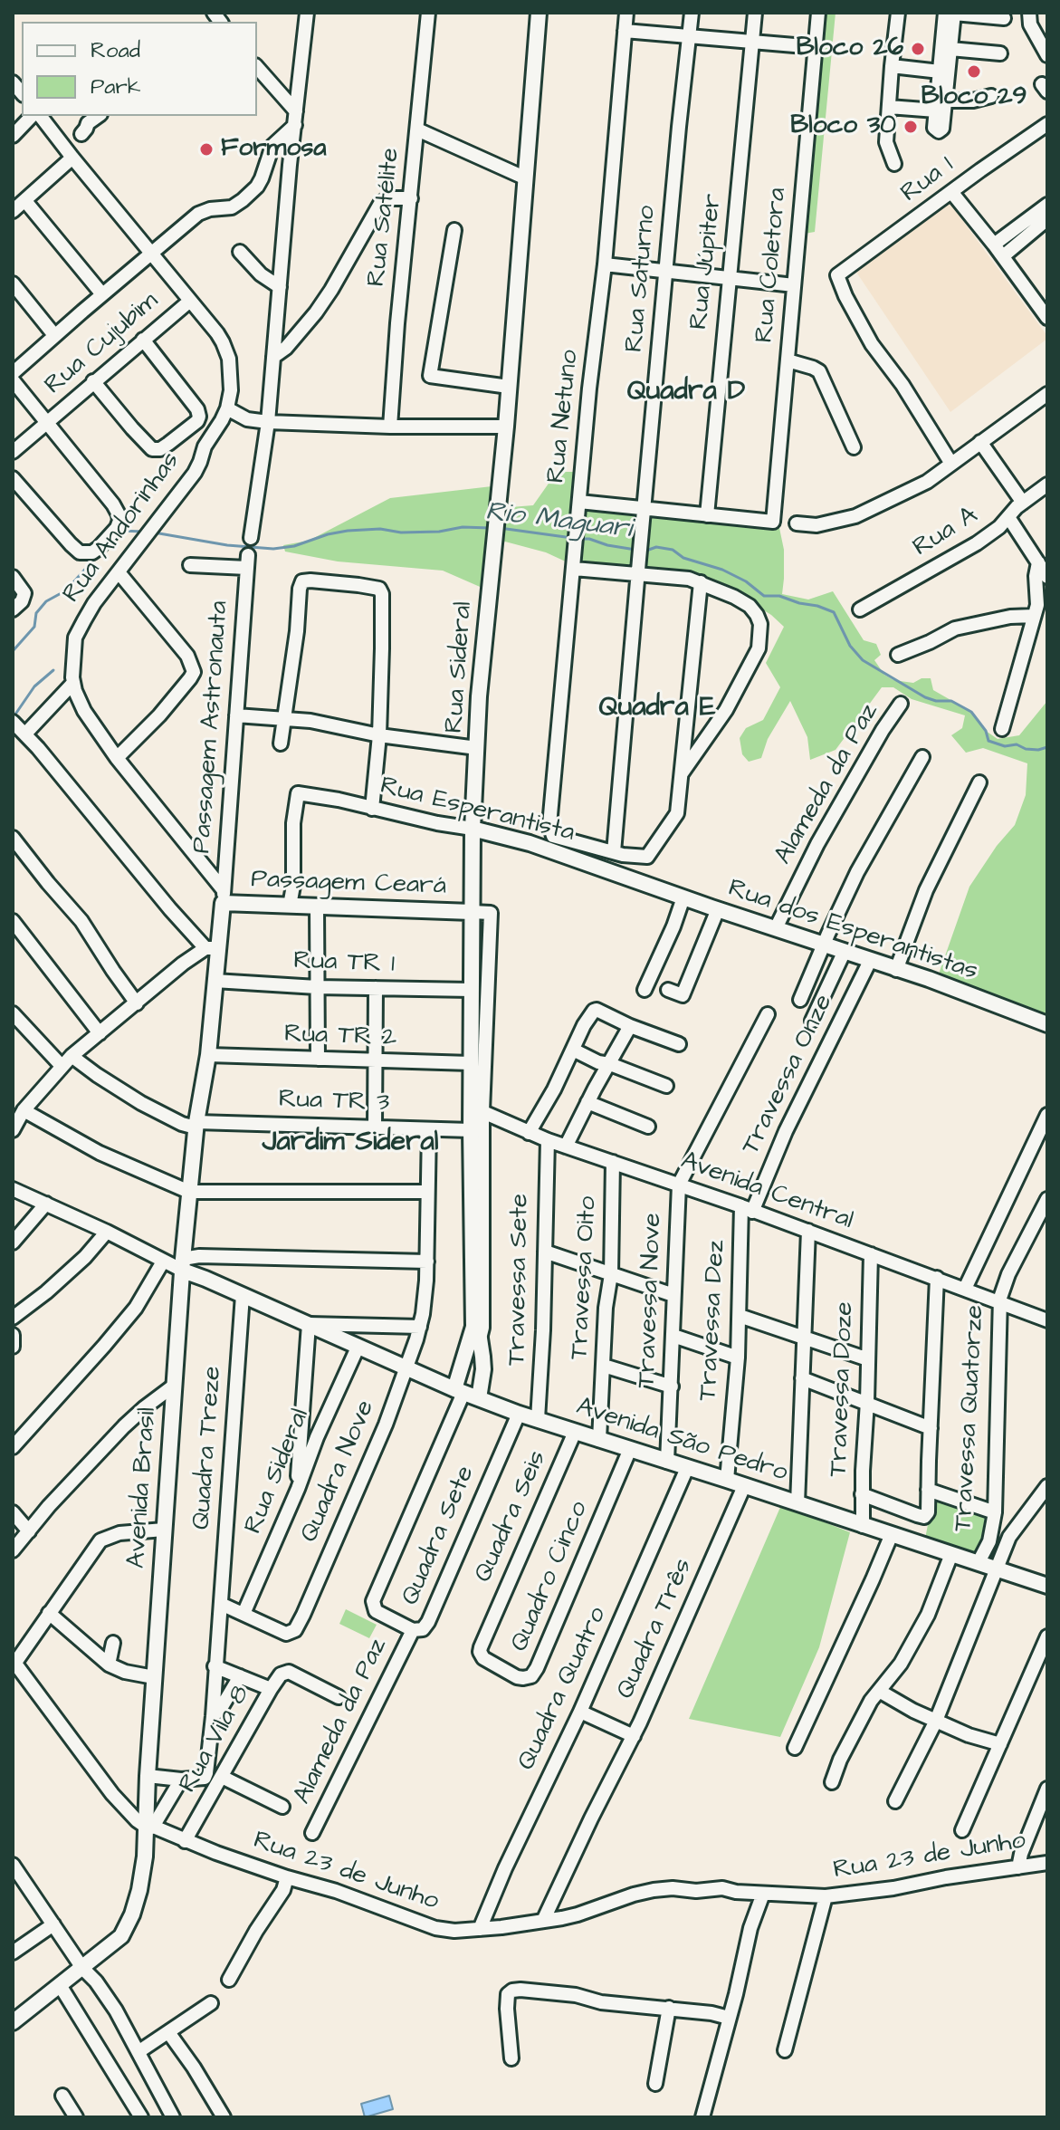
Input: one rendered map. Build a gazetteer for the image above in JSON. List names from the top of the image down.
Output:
{
  "streets": {
    "main road": [
      "Rua Sideral",
      "Rua Esperantista",
      "Passagem Ceará",
      "Rua dos Esperantistas",
      "Avenida São Pedro",
      "Avenida Brasil"
    ],
    "street": [
      "Rua 1",
      "Rua Satélite",
      "Rua Júpiter",
      "Rua Coletora",
      "Rua Saturno",
      "Rua Cujubim",
      "Rua Netuno",
      "Rua Andorinhas",
      "Rua A",
      "Passagem Astronauta",
      "Alameda da Paz",
      "Rua TR 1",
      "Rua TR 2",
      "Travessa Onze",
      "Rua TR 3",
      "Avenida Central",
      "Travessa Oito",
      "Travessa Sete",
      "Travessa Nove",
      "Travessa Dez",
      "Travessa Doze",
      "Travessa Quatorze",
      "Quadra Treze",
      "Quadra Nove",
      "Quadra Seis",
      "Quadra Sete",
      "Quadro Cinco",
      "Quadra Três",
      "Quadra Quatro",
      "Rua Vila 8",
      "Rua 23 de Junho"
    ]
  },
  "crossings": [
    ["Rua Júpiter", "Rua Coletora"],
    ["Rua Saturno", "Rua Netuno"],
    ["Rua Cujubim", "Rua Andorinhas"],
    ["Rua Andorinhas", "Passagem Astronauta"],
    ["Rua Andorinhas", "Passagem Ceará"],
    ["Rua Andorinhas", "Avenida Brasil"],
    ["Rua Sideral", "Rua Esperantista"],
    ["Rua Sideral", "Passagem Ceará"],
    ["Rua Sideral", "Rua TR 1"],
    ["Rua Sideral", "Rua TR 2"],
    ["Rua Sideral", "Rua TR 3"],
    ["Rua Sideral", "Avenida Central"],
    ["Rua Sideral", "Avenida São Pedro"],
    ["Rua Sideral", "Quadra Nove"],
    ["Rua Sideral", "Quadra Sete"],
    ["Passagem Astronauta", "Passagem Ceará"],
    ["Passagem Astronauta", "Avenida Brasil"],
    ["Alameda da Paz", "Rua dos Esperantistas"],
    ["Alameda da Paz", "Quadra Sete"],
    ["Rua Esperantista", "Passagem Ceará"],
    ["Rua Esperantista", "Rua dos Esperantistas"],
    ["Passagem Ceará", "Avenida Brasil"],
    ["Rua dos Esperantistas", "Travessa Onze"],
    ["Rua TR 1", "Avenida Brasil"],
    ["Rua TR 2", "Avenida Brasil"],
    ["Travessa Onze", "Avenida Central"],
    ["Travessa Onze", "Travessa Dez"],
    ["Rua TR 3", "Quadra Nove"],
    ["Rua TR 3", "Avenida Brasil"],
    ["Avenida Central", "Travessa Oito"],
    ["Avenida Central", "Travessa Sete"],
    ["Avenida Central", "Travessa Nove"],
    ["Avenida Central", "Travessa Dez"],
    ["Avenida Central", "Travessa Doze"],
    ["Avenida Central", "Travessa Quatorze"],
    ["Travessa Oito", "Avenida São Pedro"],
    ["Travessa Sete", "Avenida São Pedro"],
    ["Travessa Nove", "Avenida São Pedro"],
    ["Travessa Dez", "Avenida São Pedro"],
    ["Travessa Doze", "Avenida São Pedro"],
    ["Travessa Quatorze", "Avenida São Pedro"],
    ["Avenida São Pedro", "Quadra Treze"],
    ["Avenida São Pedro", "Quadra Nove"],
    ["Avenida São Pedro", "Avenida Brasil"],
    ["Avenida São Pedro", "Quadra Seis"],
    ["Avenida São Pedro", "Quadra Sete"],
    ["Avenida São Pedro", "Quadro Cinco"],
    ["Avenida São Pedro", "Quadra Três"],
    ["Avenida São Pedro", "Quadra Quatro"],
    ["Quadra Treze", "Rua Vila 8"],
    ["Avenida Brasil", "Rua 23 de Junho"],
    ["Quadra Seis", "Quadro Cinco"],
    ["Quadra Três", "Quadra Quatro"],
    ["Quadra Quatro", "Rua 23 de Junho"],
    ["Rua Vila 8", "Rua 23 de Junho"]
  ],
  "districts": ["Quadra D", "Quadra E", "Jardim Sideral"],
  "water": ["Rio Maguari"],
  "places": [
    "Bloco 26",
    "Bloco 29",
    "Bloco 30",
    "Formosa"
  ],
  "legend": ["Road", "Park"]
}
